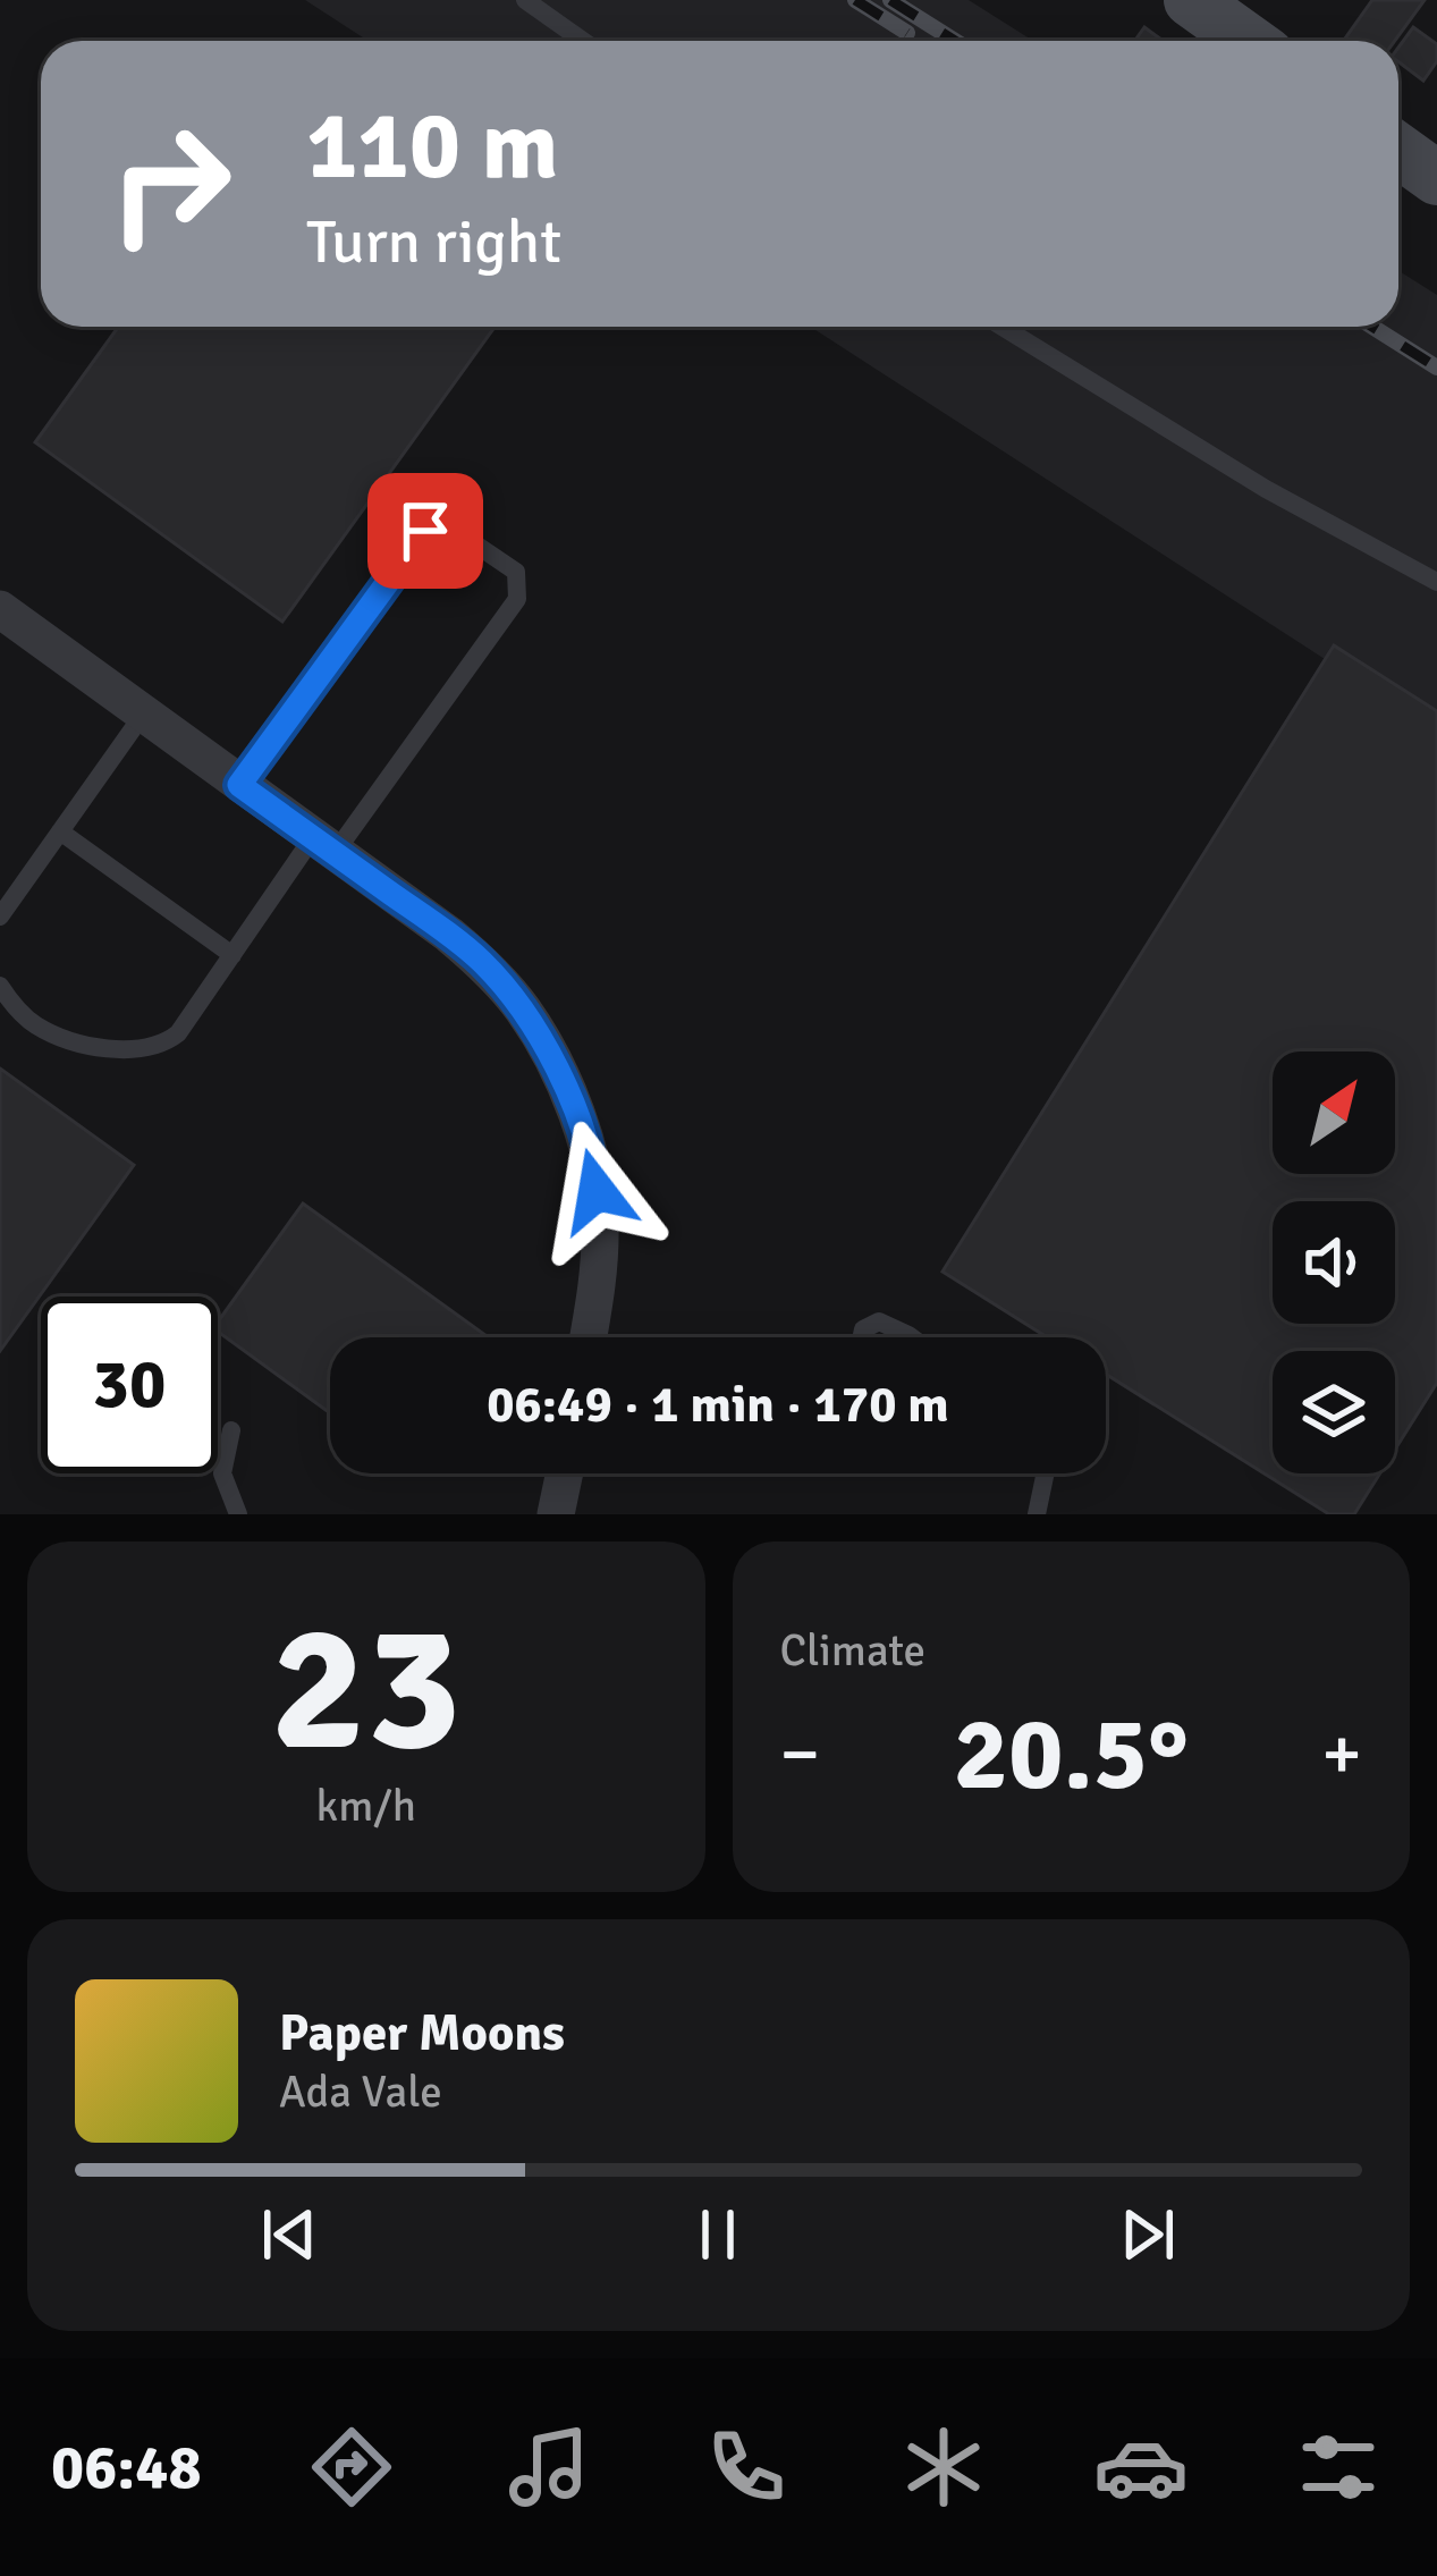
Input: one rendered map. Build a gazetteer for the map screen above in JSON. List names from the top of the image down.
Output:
{
  "north": "top right",
  "page": {
    "turn": ["110 m", "Turn right"],
    "limit": "30",
    "trip": "06:49 · 1 min · 170 m",
    "tile": [
      ["23", "km/h"],
      "Climate"
    ],
    "heat": ["−", "20.5°", "+"],
    "song": ["Paper Moons", "Ada Vale"],
    "tabs": "06:48"
  }
}
